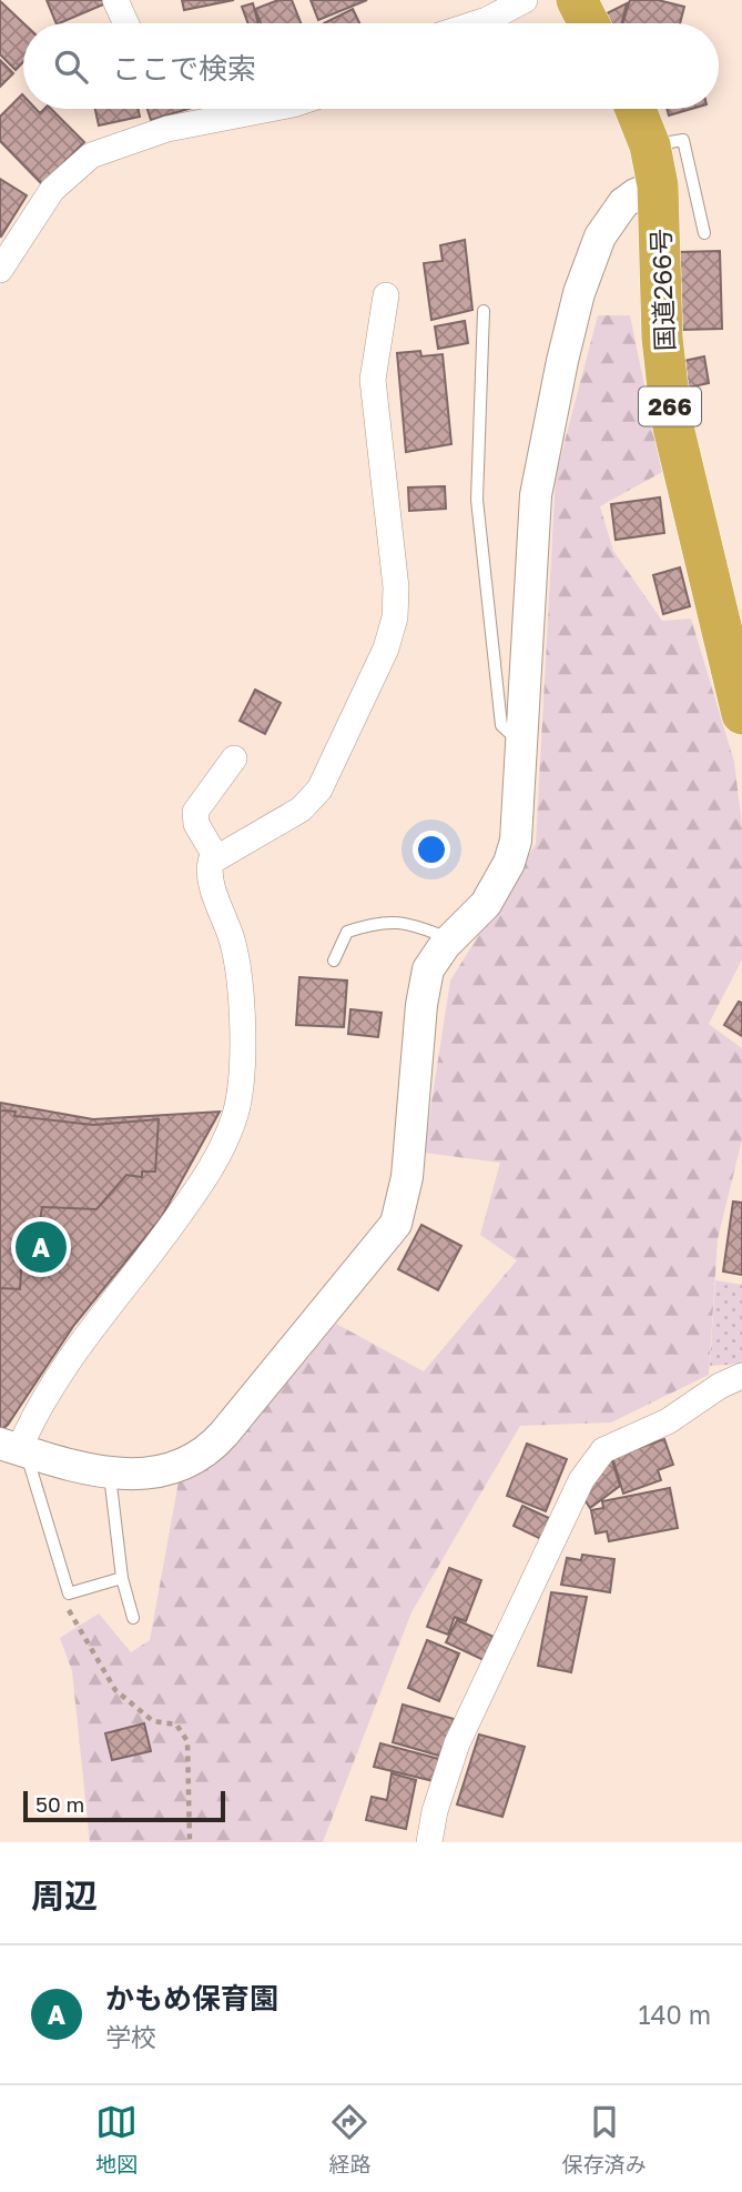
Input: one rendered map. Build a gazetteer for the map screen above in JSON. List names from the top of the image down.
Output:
{
  "streets": {
    "highway": ["国道266号", "266"]
  },
  "scale_bar": "50 m",
  "page": {
    "search": "ここで検索",
    "pins": "A",
    "scale": "50 m",
    "heading": "周辺",
    "list": [
      {
        "mark": "A",
        "name": "かもめ保育園",
        "note": "学校",
        "value": "140 m"
      }
    ],
    "nav": ["地図", "経路", "保存済み"]
  }
}
